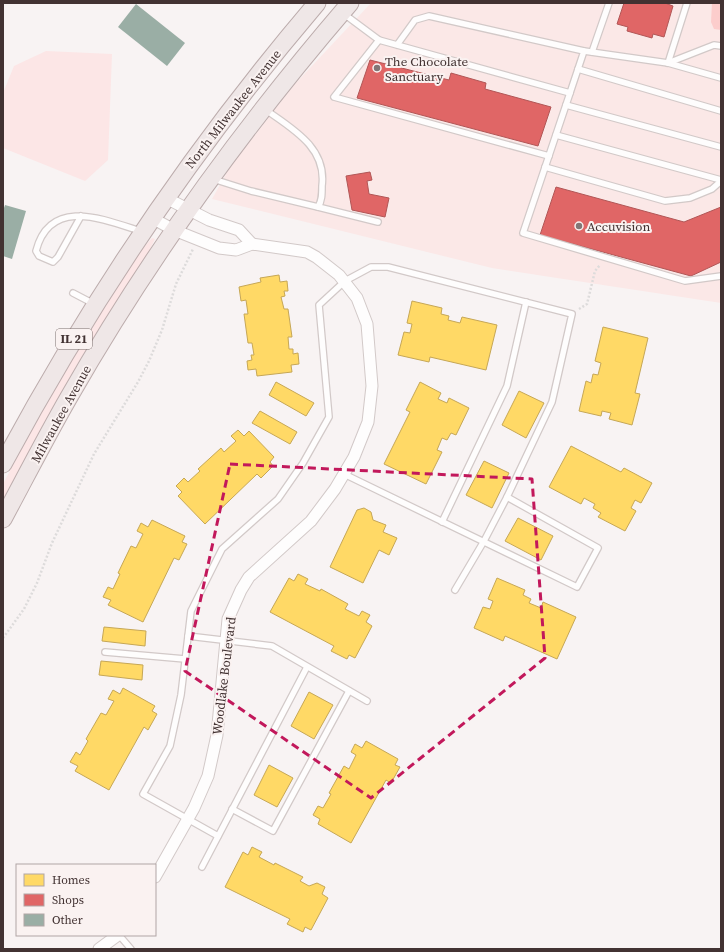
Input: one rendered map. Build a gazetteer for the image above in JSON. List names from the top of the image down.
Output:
{
  "streets": {
    "main road": ["North Milwaukee Avenue", "IL 21", "Milwaukee Avenue"],
    "street": ["Woodlake Boulevard"]
  },
  "crossings": [
    ["North Milwaukee Avenue", "Milwaukee Avenue"],
    ["North Milwaukee Avenue", "Woodlake Boulevard"],
    ["Milwaukee Avenue", "Woodlake Boulevard"]
  ],
  "places": ["The Chocolate Sanctuary", "Accuvision"],
  "legend": ["Homes", "Shops", "Other"]
}
